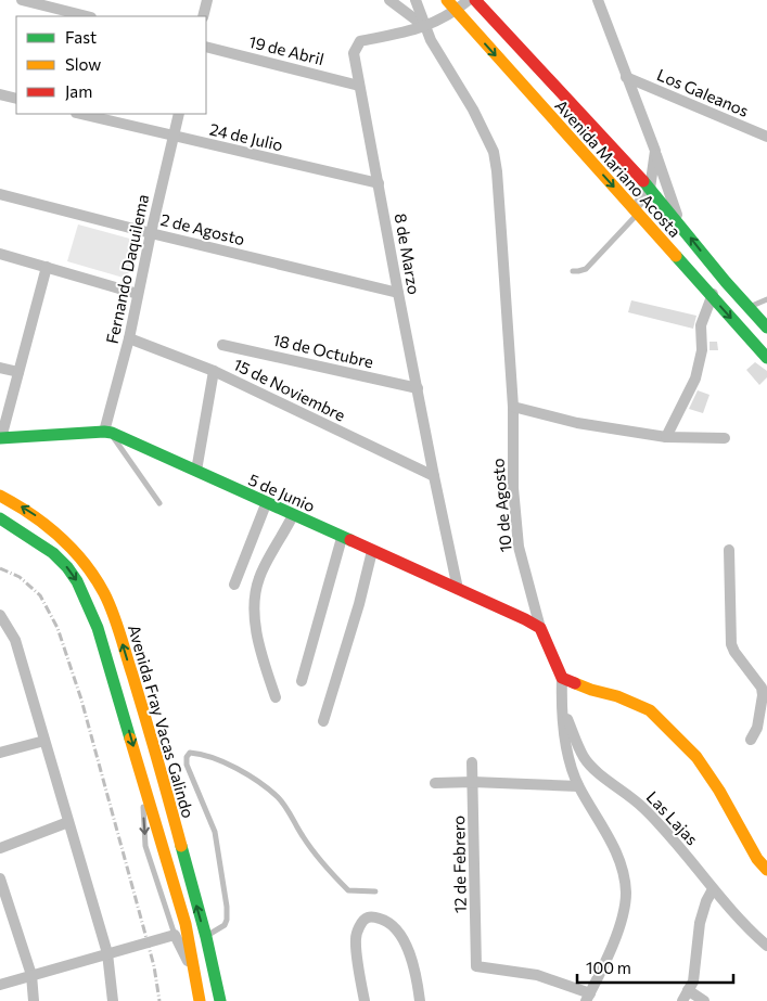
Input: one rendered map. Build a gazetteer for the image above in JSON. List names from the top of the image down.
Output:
{
  "streets": {
    "main road": [
      "Avenida Mariano Acosta",
      "5 de Junio",
      "10 de Agosto",
      "Avenida Fray Vacas Galindo"
    ],
    "street": [
      "19 de Abril",
      "Los Galeanos",
      "24 de Julio",
      "2 de Agosto",
      "8 de Marzo",
      "Fernando Daquilema",
      "18 de Octubre",
      "15 de Noviembre",
      "Las Lajas",
      "12 de Febrero"
    ]
  },
  "crossings": [
    ["19 de Abril", "8 de Marzo"],
    ["24 de Julio", "8 de Marzo"],
    ["24 de Julio", "Fernando Daquilema"],
    ["Avenida Mariano Acosta", "8 de Marzo"],
    ["2 de Agosto", "8 de Marzo"],
    ["2 de Agosto", "Fernando Daquilema"],
    ["8 de Marzo", "18 de Octubre"],
    ["8 de Marzo", "15 de Noviembre"],
    ["8 de Marzo", "5 de Junio"],
    ["8 de Marzo", "10 de Agosto"],
    ["Fernando Daquilema", "15 de Noviembre"],
    ["Fernando Daquilema", "5 de Junio"],
    ["5 de Junio", "10 de Agosto"],
    ["10 de Agosto", "Las Lajas"],
    ["10 de Agosto", "12 de Febrero"]
  ],
  "legend": ["Fast", "Slow", "Jam"],
  "scale_bar": "100 m"
}
